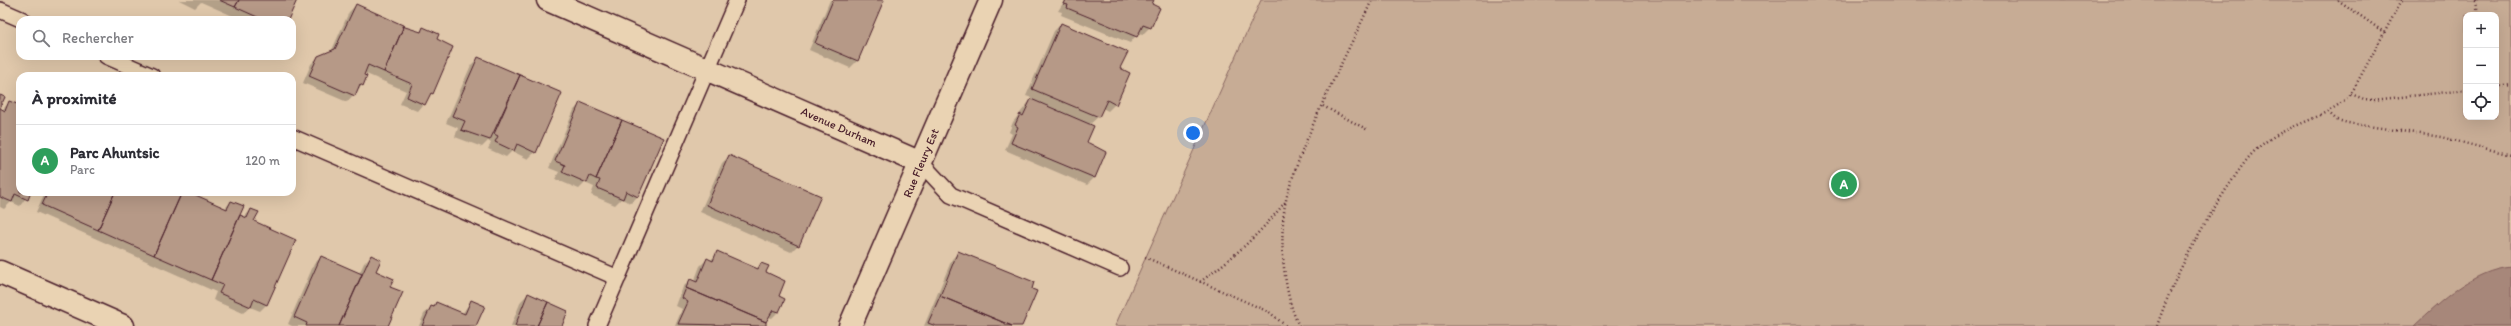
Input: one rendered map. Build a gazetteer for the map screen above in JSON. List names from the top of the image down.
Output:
{
  "streets": {
    "street": ["Avenue Durham", "Rue Fleury Est"]
  },
  "crossings": [
    ["Avenue Durham", "Rue Fleury Est"]
  ],
  "page": {
    "map_buttons": ["+", "−"],
    "search": "Rechercher",
    "heading": "À proximité",
    "list": [
      {
        "mark": "A",
        "name": "Parc Ahuntsic",
        "note": "Parc",
        "value": "120 m"
      }
    ],
    "pins": "A"
  }
}
